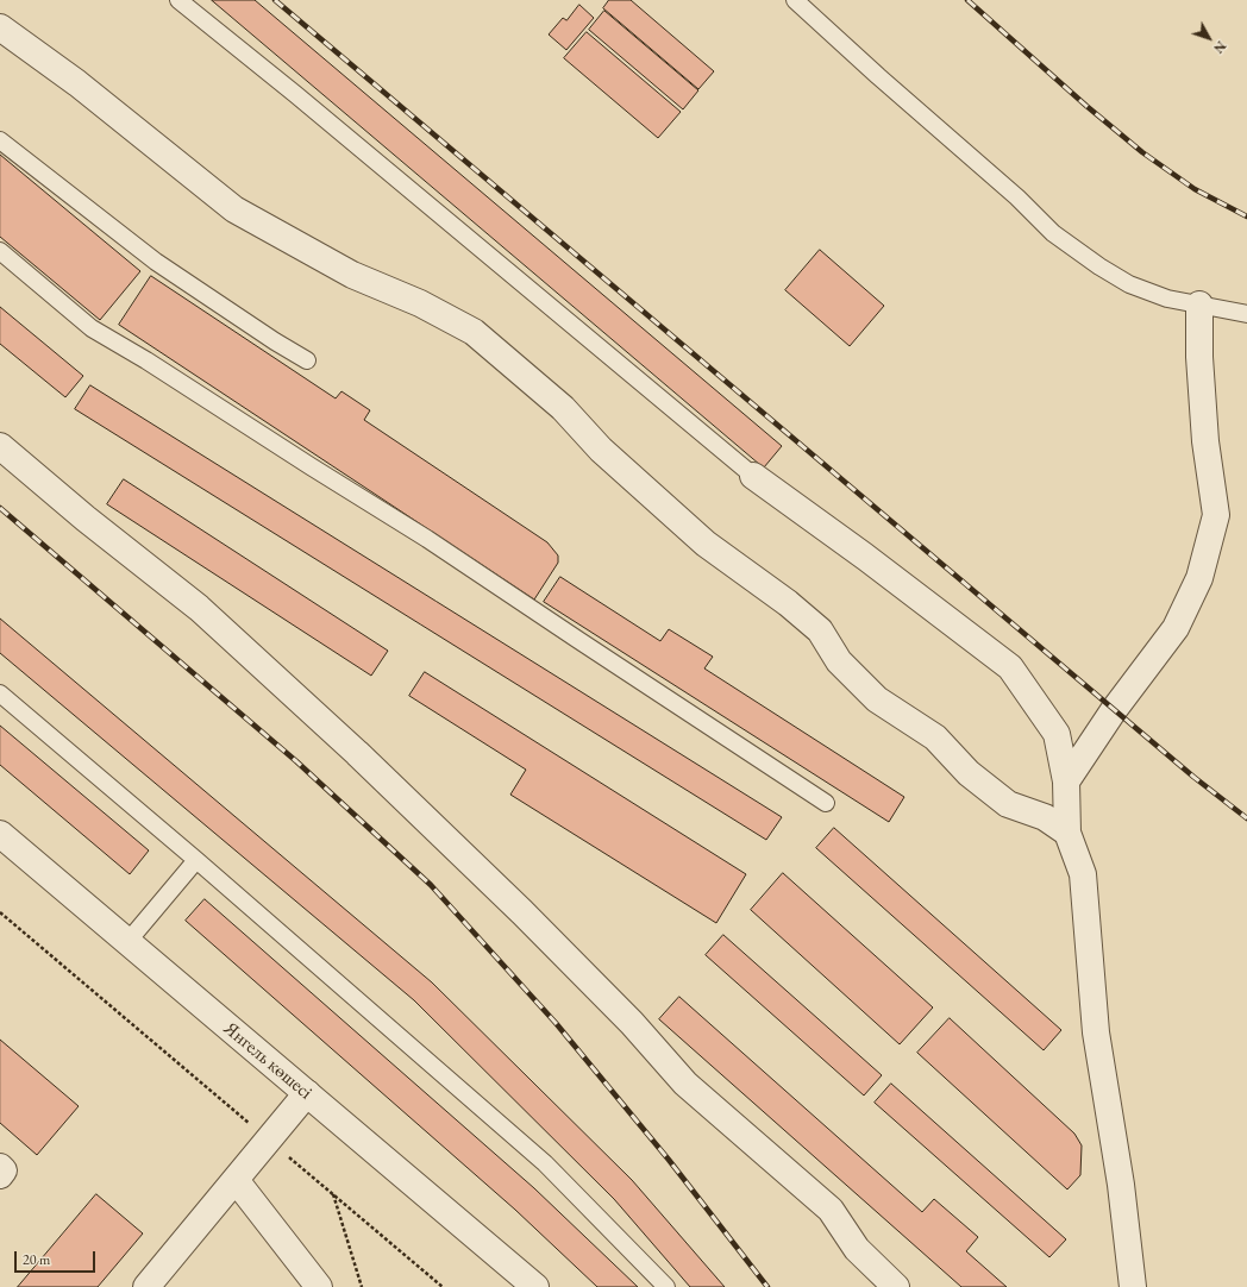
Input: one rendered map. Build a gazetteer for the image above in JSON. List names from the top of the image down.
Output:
{
  "streets": {
    "street": ["Янгель көшесі"]
  },
  "scale_bar": "20 m",
  "north": "bottom right"
}
